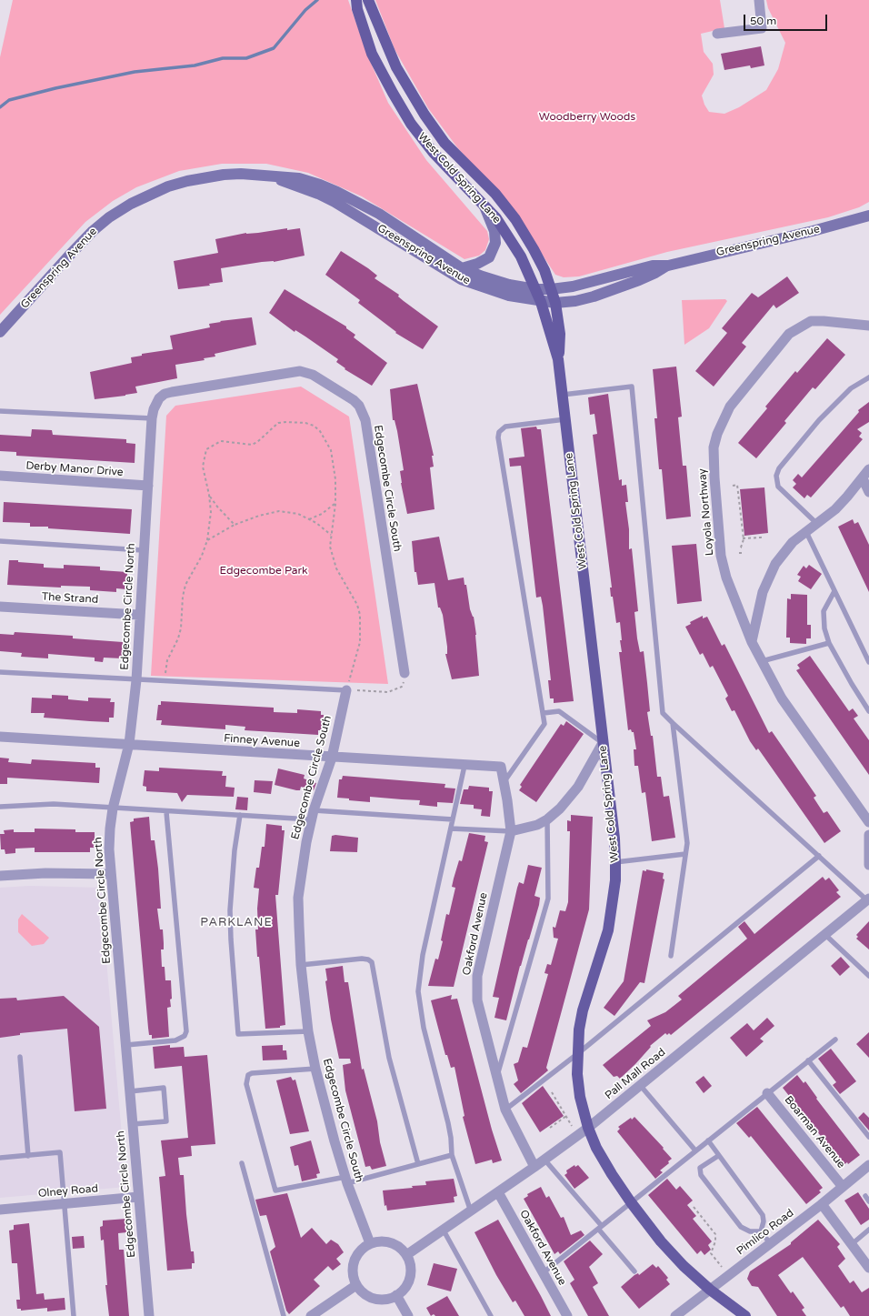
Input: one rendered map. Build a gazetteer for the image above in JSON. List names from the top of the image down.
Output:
{
  "streets": {
    "main road": ["West Cold Spring Lane", "Greenspring Avenue"],
    "street": [
      "Derby Manor Drive",
      "Edgecombe Circle South",
      "Loyola Northway",
      "The Strand",
      "Edgecombe Circle North",
      "Finney Avenue",
      "Oakford Avenue",
      "Pall Mall Road",
      "Boarman Avenue",
      "Olney Road",
      "Pimlico Road"
    ]
  },
  "crossings": [
    ["West Cold Spring Lane", "Greenspring Avenue"],
    ["West Cold Spring Lane", "Pall Mall Road"],
    ["West Cold Spring Lane", "Pimlico Road"],
    ["Derby Manor Drive", "Edgecombe Circle North"],
    ["Edgecombe Circle South", "Edgecombe Circle North"],
    ["Edgecombe Circle South", "Finney Avenue"],
    ["Edgecombe Circle South", "Pall Mall Road"],
    ["The Strand", "Edgecombe Circle North"],
    ["Edgecombe Circle North", "Finney Avenue"],
    ["Edgecombe Circle North", "Olney Road"],
    ["Finney Avenue", "Oakford Avenue"],
    ["Oakford Avenue", "Pall Mall Road"],
    ["Boarman Avenue", "Pimlico Road"]
  ],
  "districts": ["PARKLANE"],
  "parks": ["Woodberry Woods", "Edgecombe Park"],
  "scale_bar": "50 m"
}
